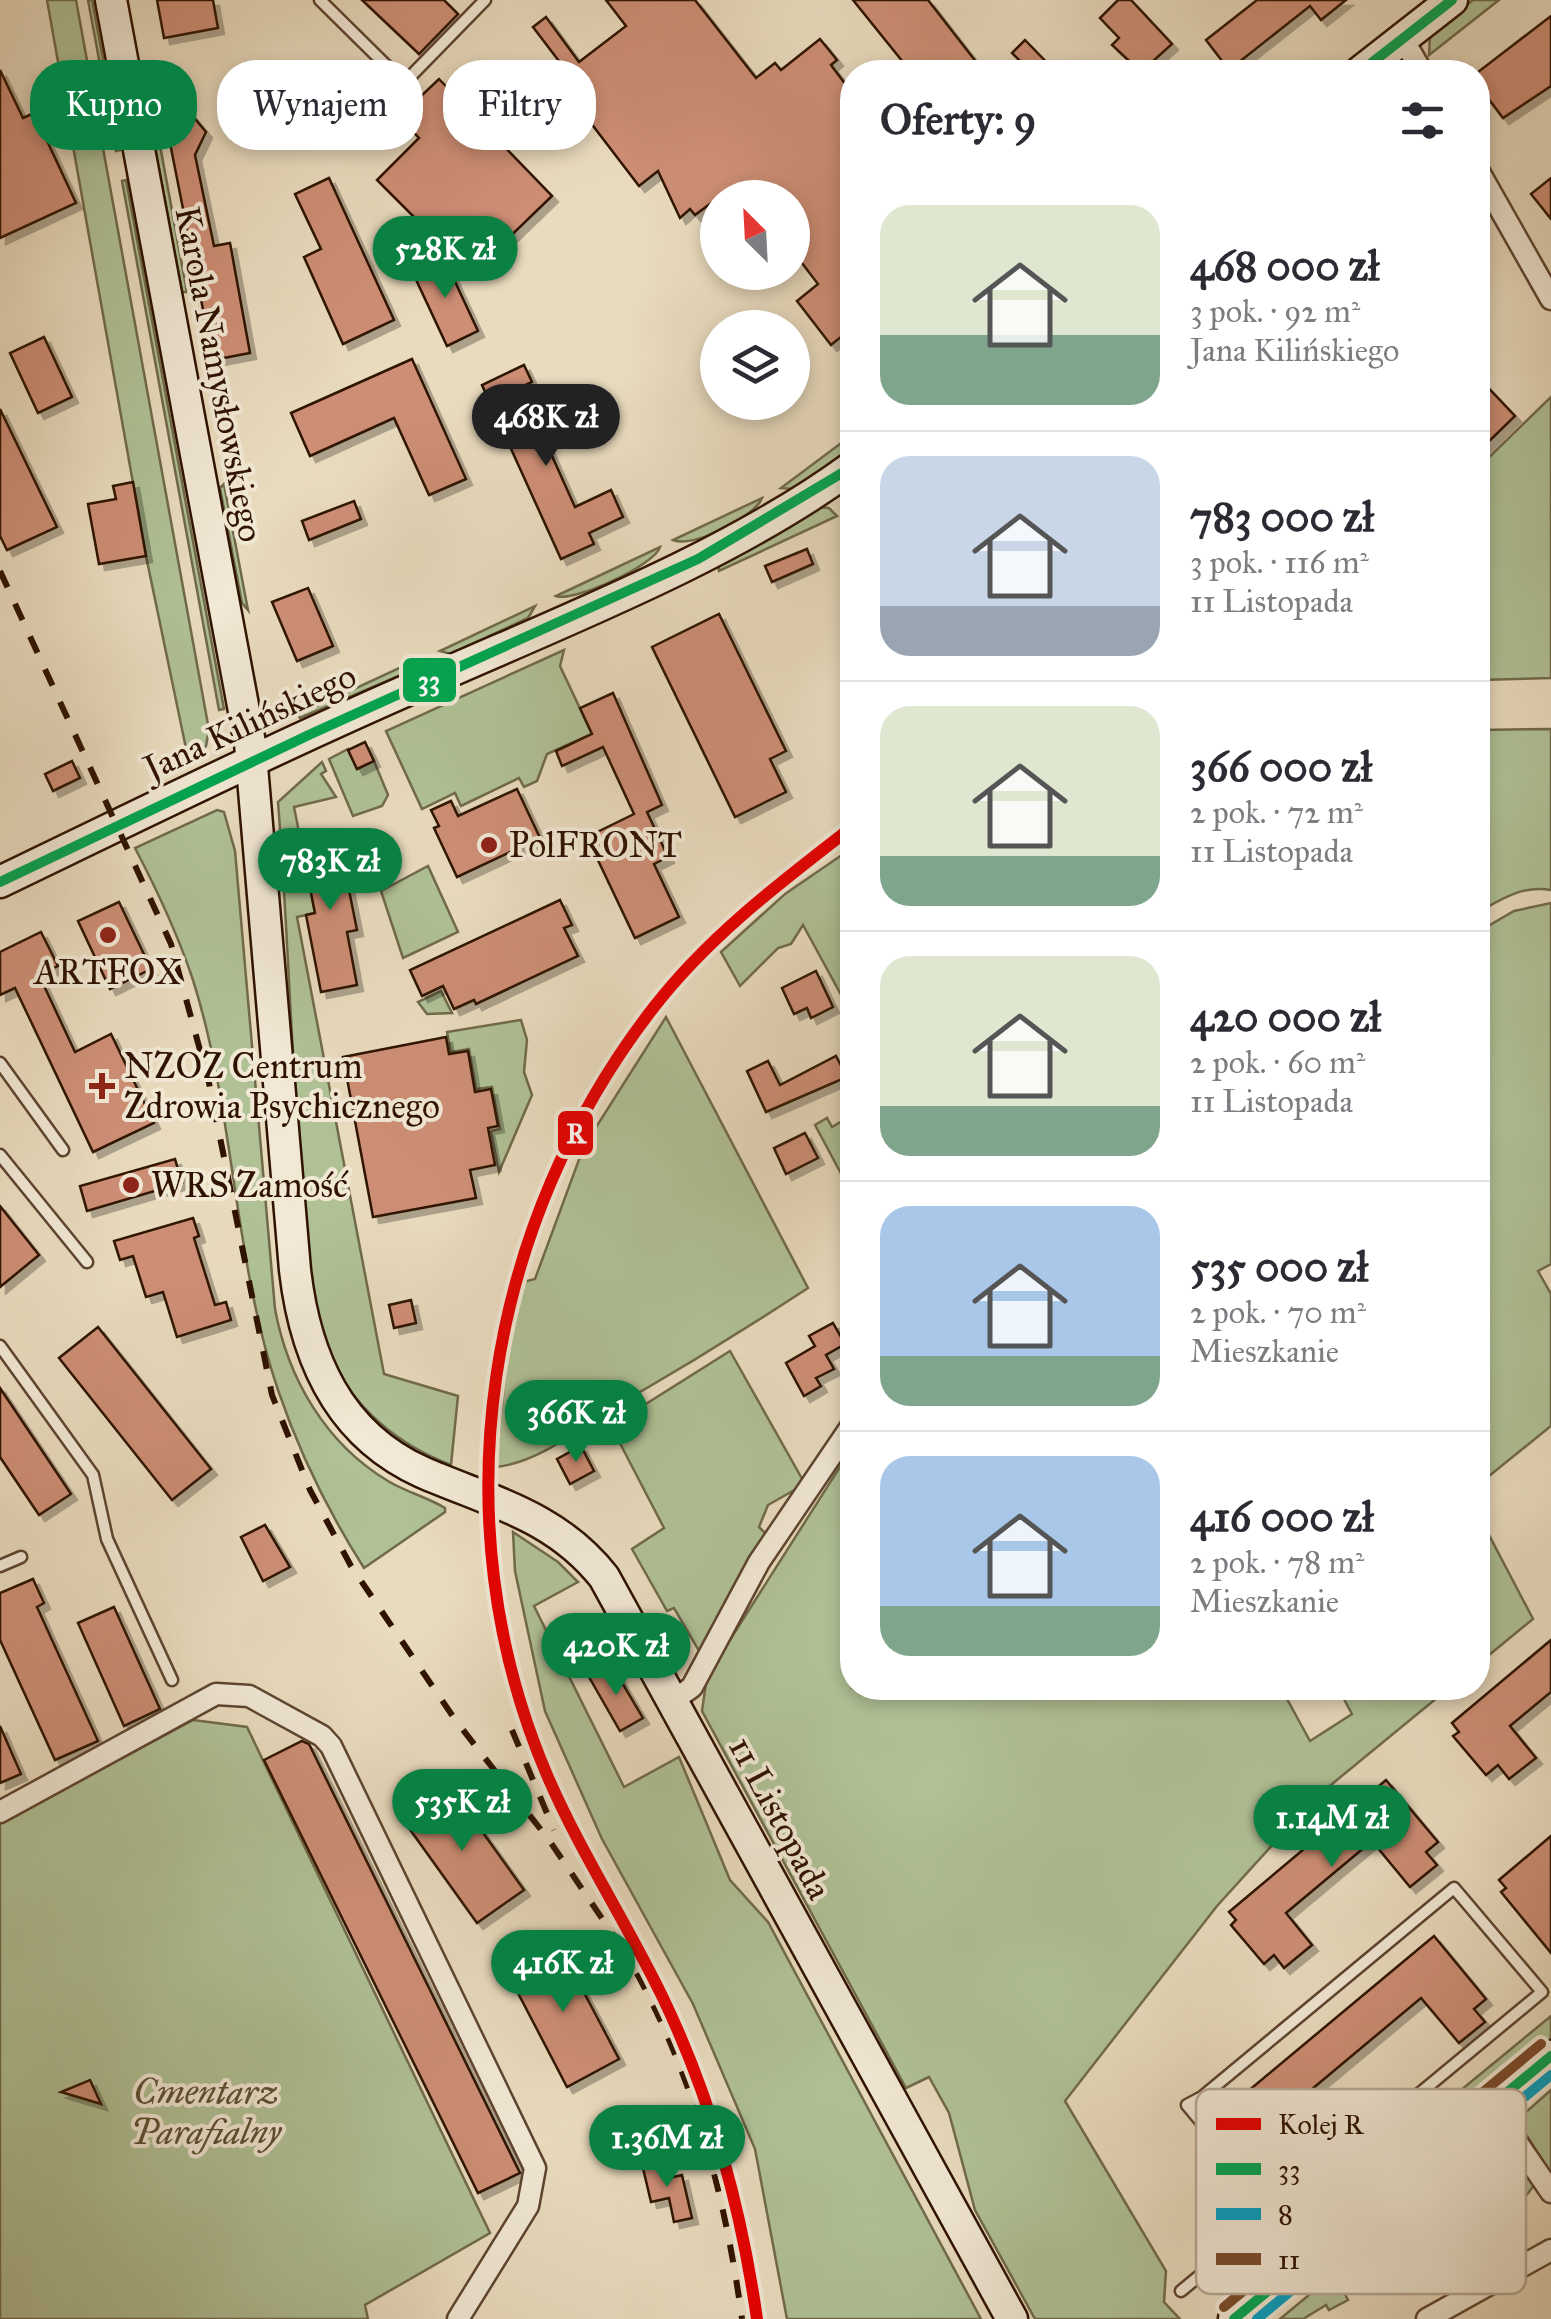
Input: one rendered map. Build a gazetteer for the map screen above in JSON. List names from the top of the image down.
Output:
{
  "streets": {
    "street": ["Karola Namysłowskiego", "Jana Kilińskiego", "11 Listopada"]
  },
  "crossings": [
    ["Karola Namysłowskiego", "Jana Kilińskiego"],
    ["Karola Namysłowskiego", "11 Listopada"],
    ["Jana Kilińskiego", "11 Listopada"]
  ],
  "parks": ["Cmentarz Parafialny"],
  "places": {
    "other": ["PolFRONT", "ARTFOX", "WRS Zamość"],
    "health": ["NZOZ Centrum Zdrowia Psychicznego"]
  },
  "lines": [
    "transit line 33",
    "rail line R",
    "transit line 11",
    "transit line 8"
  ],
  "legend": [
    "Kolej R",
    "33",
    "8",
    "11"
  ],
  "north": "top left",
  "page": {
    "chip": ["Kupno", "Wynajem", "Filtry"],
    "heading": "Oferty: 9",
    "list": [
      {
        "name": "468 000 zł",
        "note": "3 pok. · 92 m² · Jana Kilińskiego"
      },
      {
        "name": "783 000 zł",
        "note": "3 pok. · 116 m² · 11 Listopada"
      },
      {
        "name": "366 000 zł",
        "note": "2 pok. · 72 m² · 11 Listopada"
      },
      {
        "name": "420 000 zł",
        "note": "2 pok. · 60 m² · 11 Listopada"
      },
      {
        "name": "535 000 zł",
        "note": "2 pok. · 70 m² · Mieszkanie"
      },
      {
        "name": "416 000 zł",
        "note": "2 pok. · 78 m² · Mieszkanie"
      }
    ],
    "price": [
      "528K zł",
      "468K zł",
      "783K zł",
      "366K zł",
      "420K zł",
      "535K zł",
      "1.14M zł",
      "416K zł",
      "1.36M zł"
    ]
  }
}
